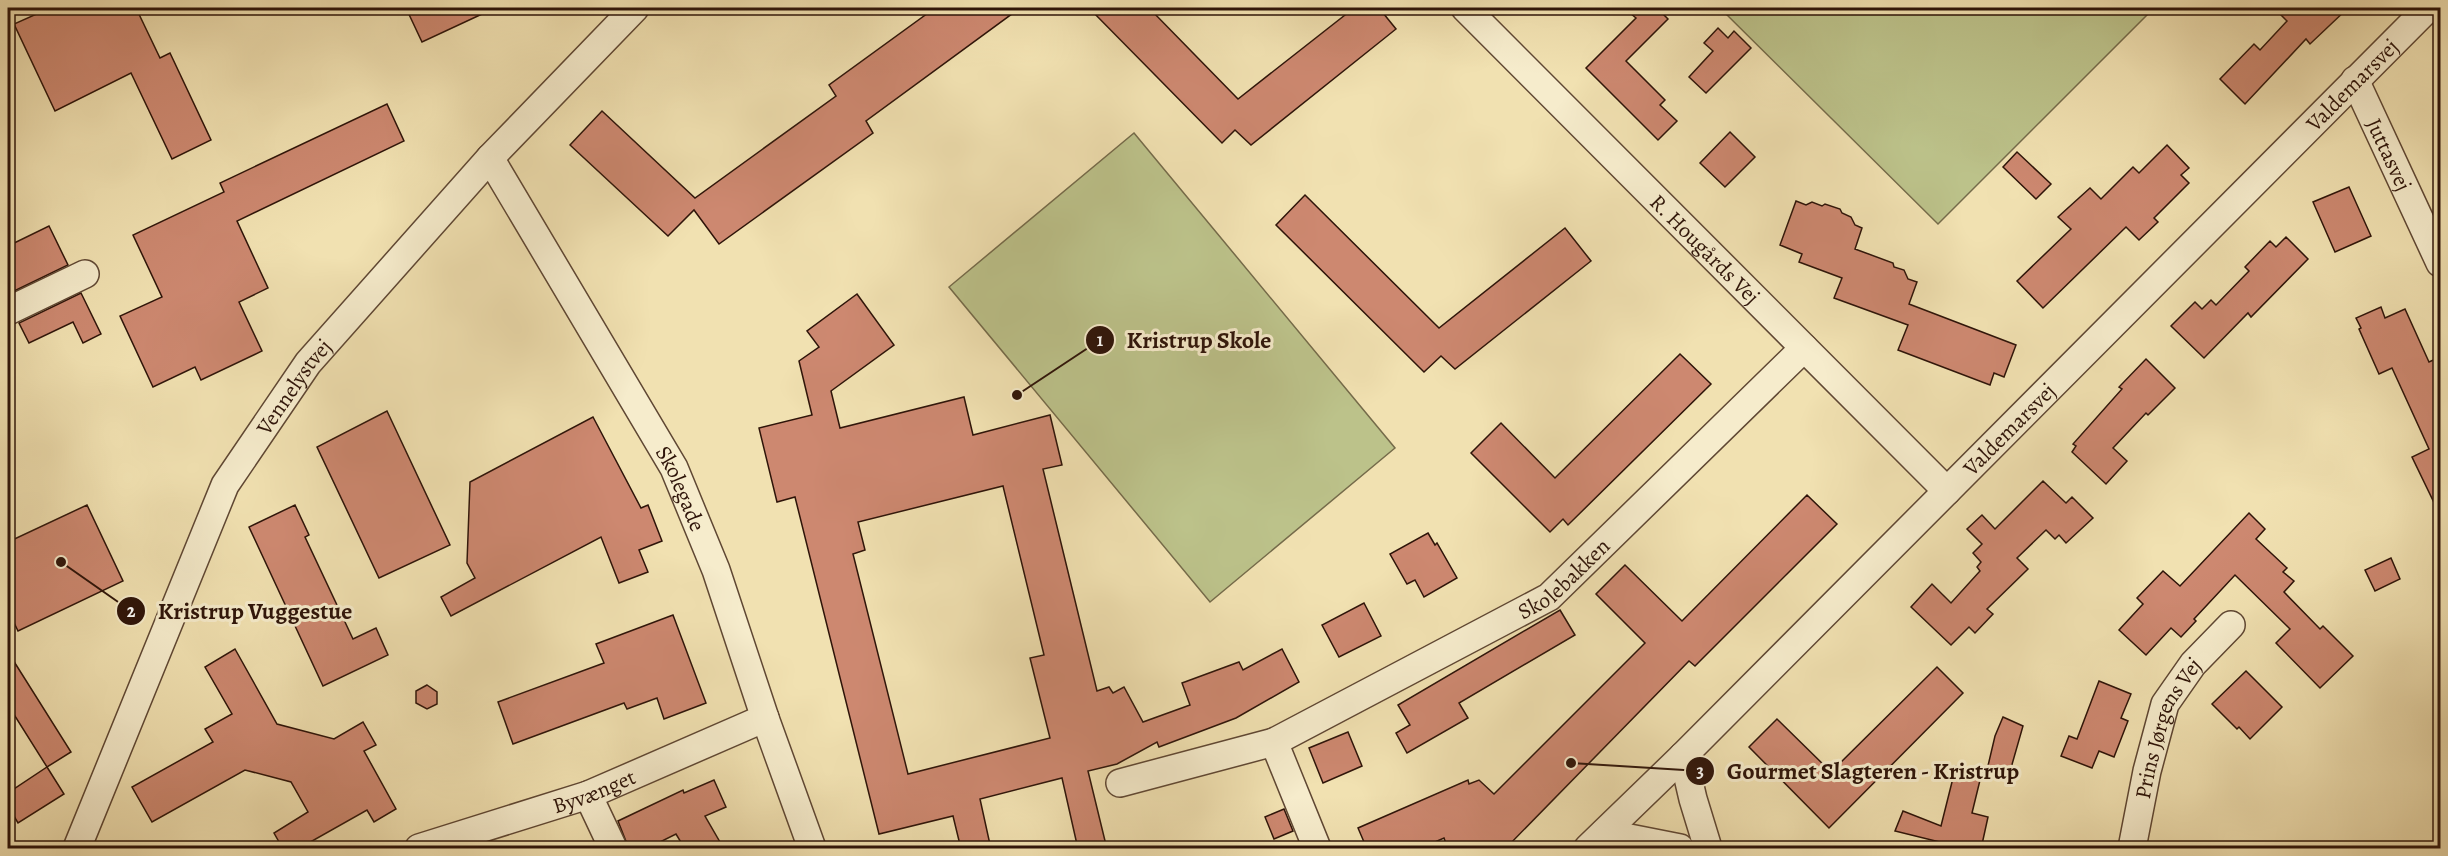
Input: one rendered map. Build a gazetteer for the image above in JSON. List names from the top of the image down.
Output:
{
  "streets": {
    "street": [
      "Valdemarsvej",
      "Juttasvej",
      "R. Hougårds Vej",
      "Vennelystvej",
      "Skolegade",
      "Skolebakken",
      "Prins Jørgens Vej",
      "Byvænget"
    ]
  },
  "crossings": [
    ["Valdemarsvej", "Juttasvej"],
    ["Valdemarsvej", "R. Hougårds Vej"],
    ["R. Hougårds Vej", "Skolebakken"],
    ["Vennelystvej", "Skolegade"],
    ["Skolegade", "Byvænget"]
  ],
  "places": ["Kristrup Skole", "Kristrup Vuggestue", "Gourmet Slagteren - Kristrup"]
}
